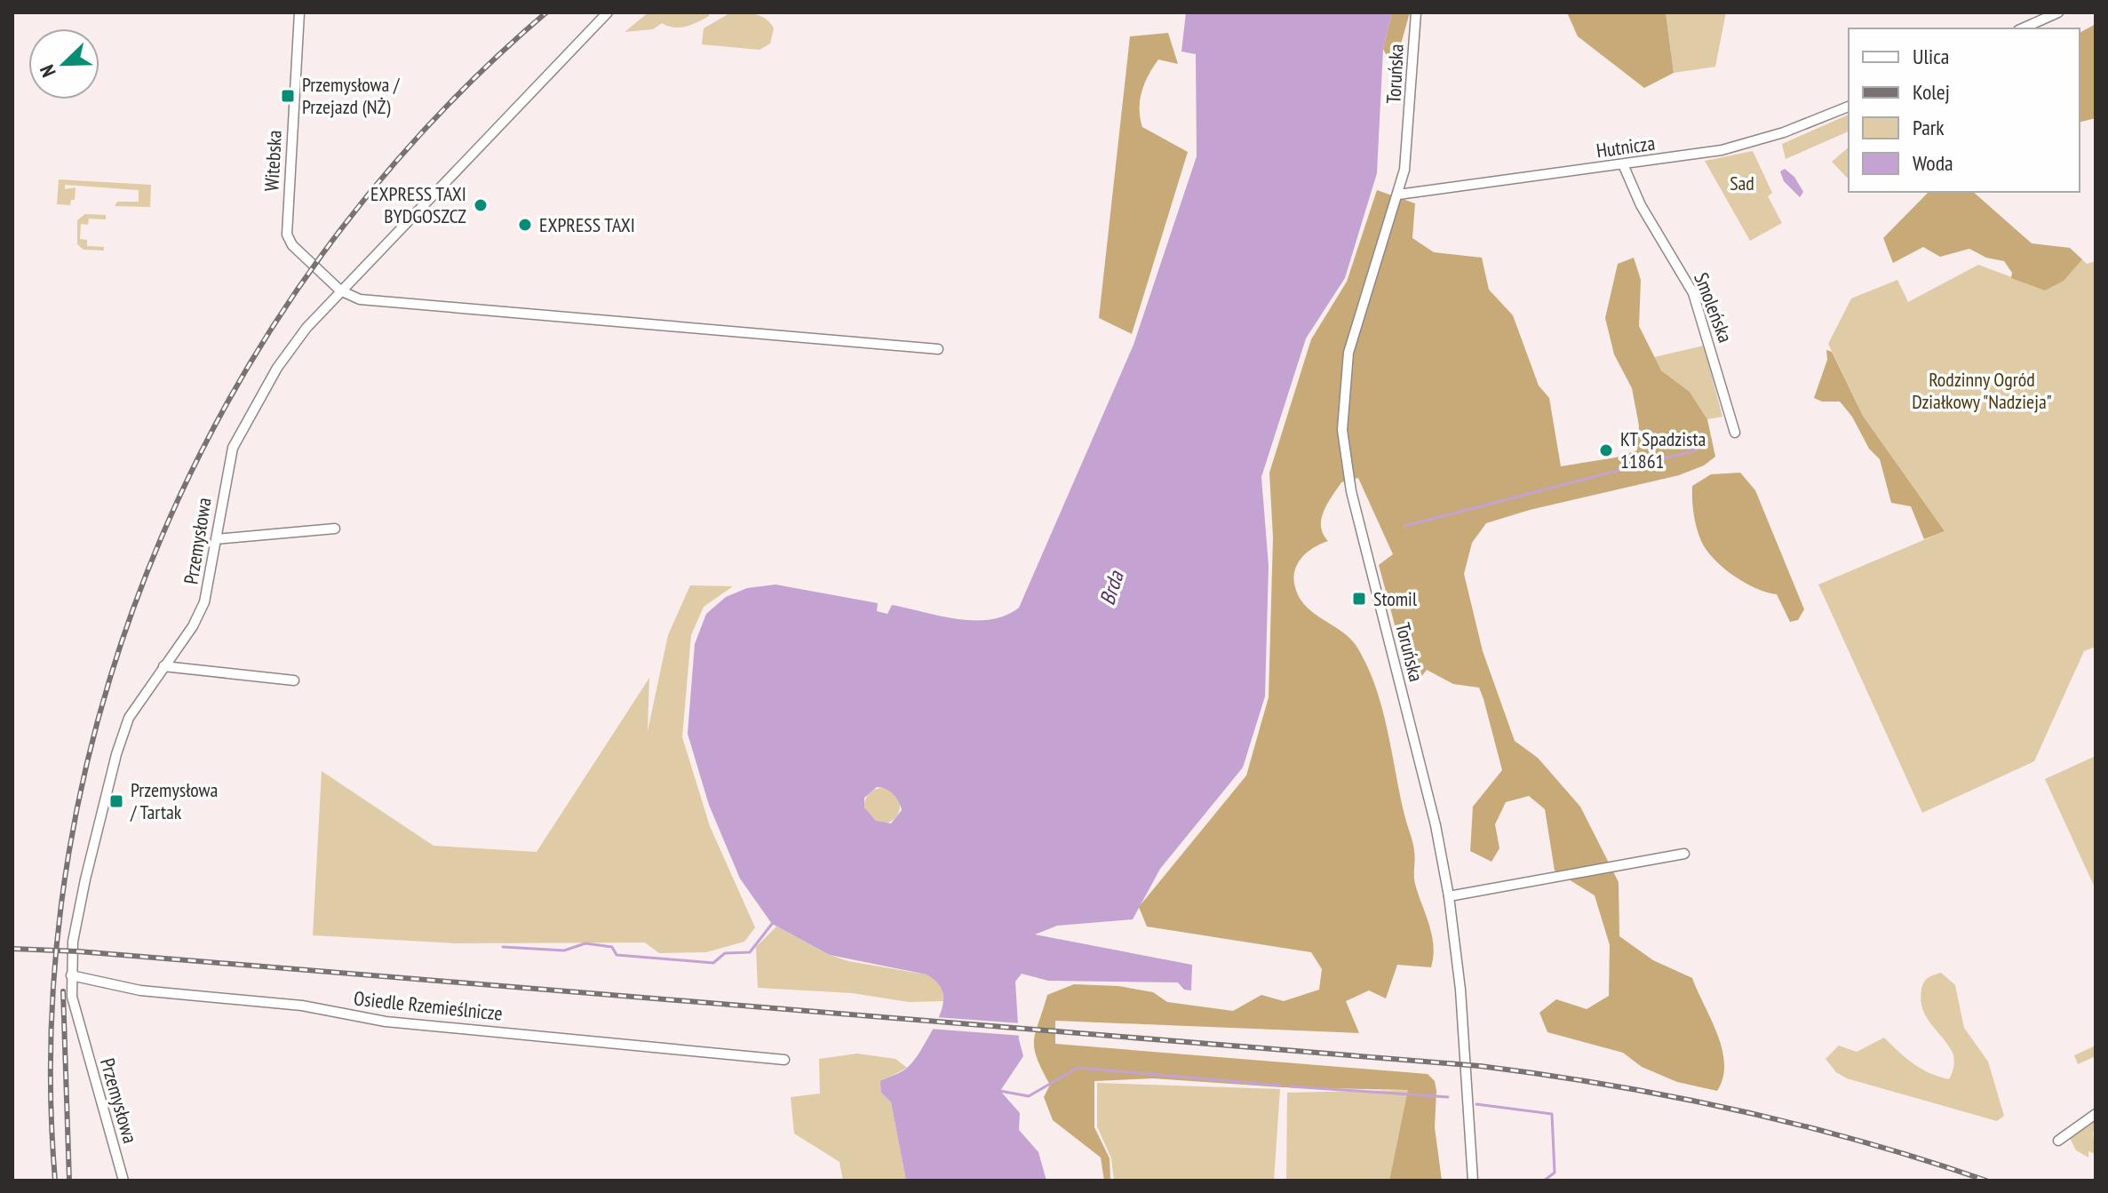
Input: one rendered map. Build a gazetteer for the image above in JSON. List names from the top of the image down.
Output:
{
  "streets": {
    "street": [
      "Toruńska",
      "Hutnicza",
      "Witebska",
      "Smoleńska",
      "Przemysłowa",
      "Osiedle Rzemieślnicze"
    ]
  },
  "crossings": [
    ["Toruńska", "Hutnicza"],
    ["Hutnicza", "Smoleńska"],
    ["Witebska", "Przemysłowa"],
    ["Przemysłowa", "Osiedle Rzemieślnicze"]
  ],
  "water": ["Brda"],
  "parks": ["Sad", "Rodzinny Ogród Działkowy \"Nadzieja\""],
  "places": {
    "transit": ["Przemysłowa / Przejazd (NŻ)", "Stomil", "Przemysłowa / Tartak"],
    "other": ["EXPRESS TAXI BYDGOSZCZ", "EXPRESS TAXI", "KT Spadzista 11861"]
  },
  "legend": [
    "Ulica",
    "Kolej",
    "Park",
    "Woda"
  ],
  "north": "bottom left"
}
